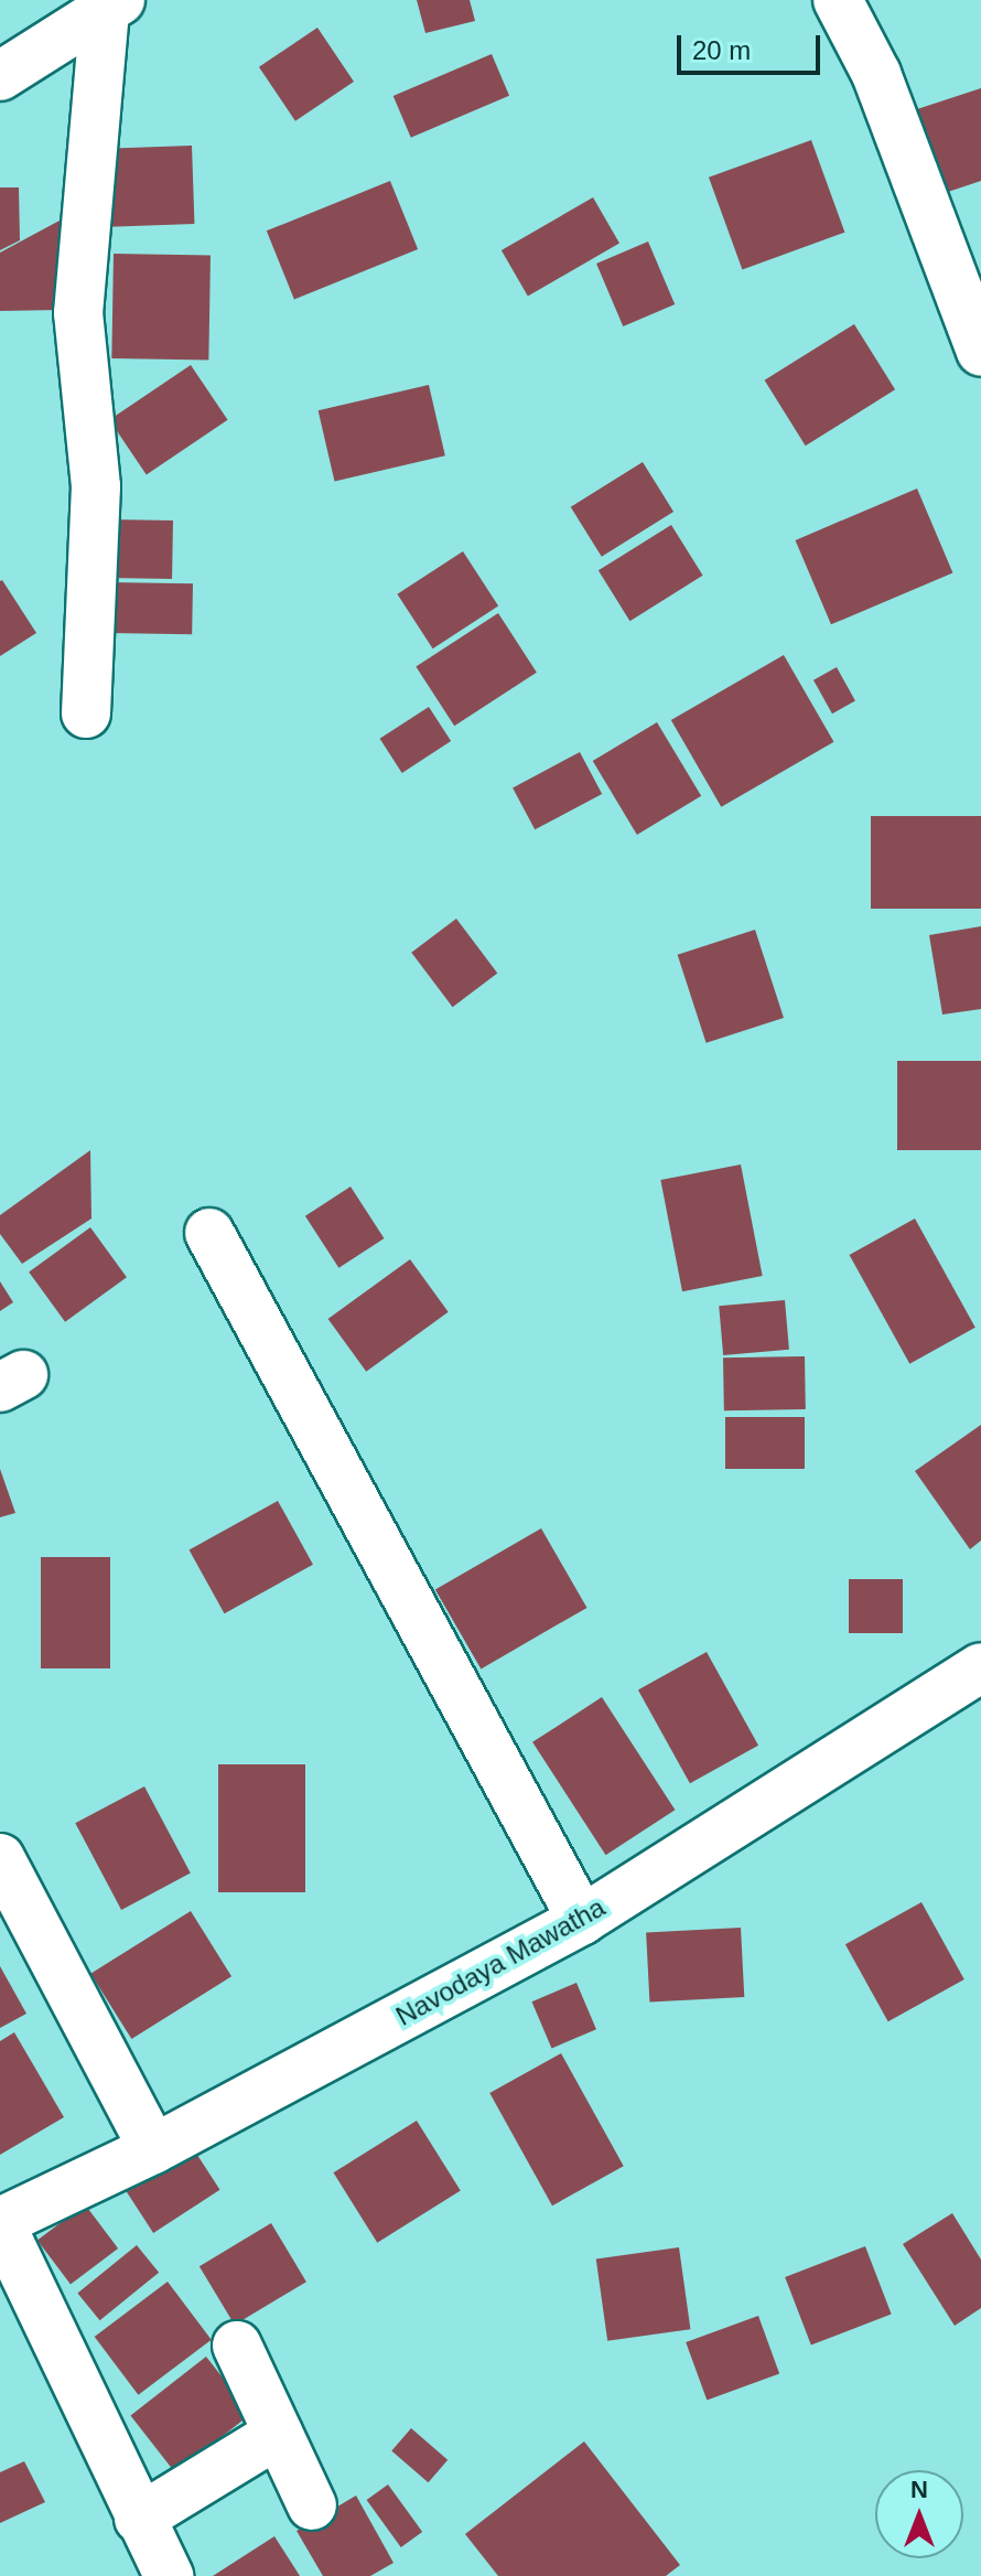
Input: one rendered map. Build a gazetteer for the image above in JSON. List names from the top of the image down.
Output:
{
  "streets": {
    "street": ["Navodaya Mawatha"]
  },
  "scale_bar": "20 m",
  "north": "top"
}
